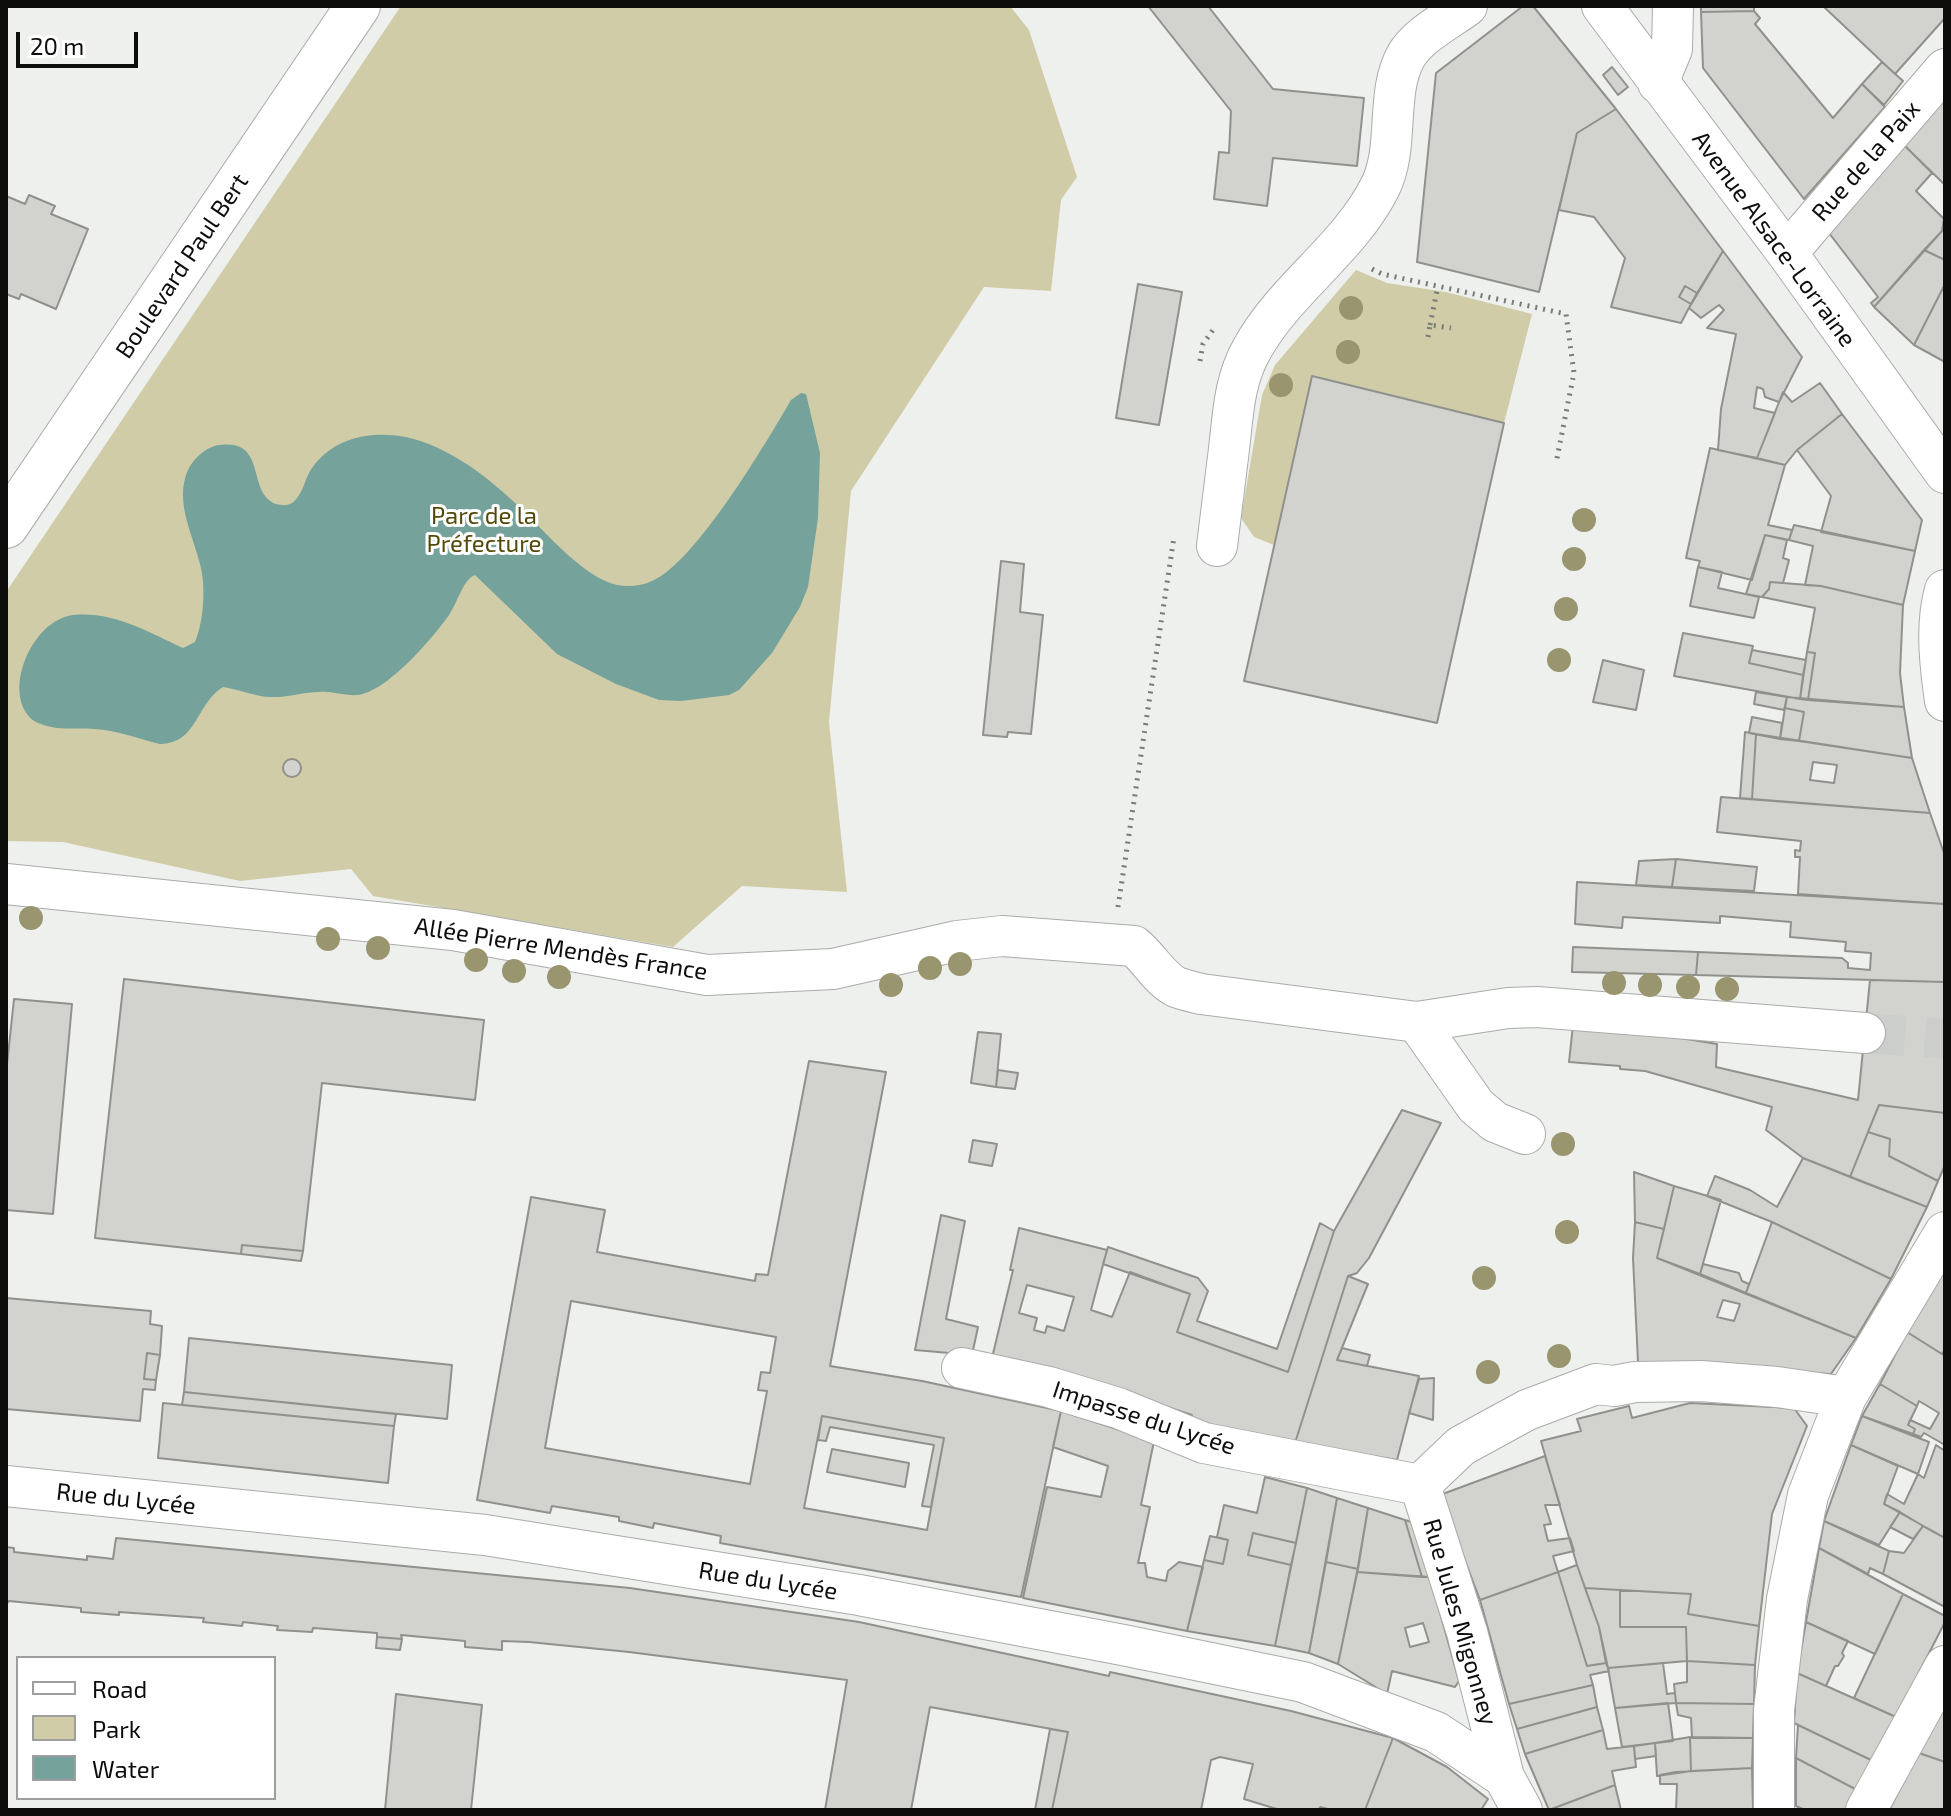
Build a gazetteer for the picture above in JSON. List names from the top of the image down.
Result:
{
  "streets": {
    "main road": ["Boulevard Paul Bert"],
    "street": [
      "Rue de la Paix",
      "Avenue Alsace-Lorraine",
      "Allée Pierre Mendès France",
      "Impasse du Lycée",
      "Rue du Lycée",
      "Rue Jules Migonney"
    ]
  },
  "crossings": [
    ["Rue de la Paix", "Avenue Alsace-Lorraine"],
    ["Impasse du Lycée", "Rue Jules Migonney"],
    ["Rue du Lycée", "Rue Jules Migonney"]
  ],
  "parks": ["Parc de la Préfecture"],
  "legend": ["Road", "Park", "Water"],
  "scale_bar": "20 m"
}
